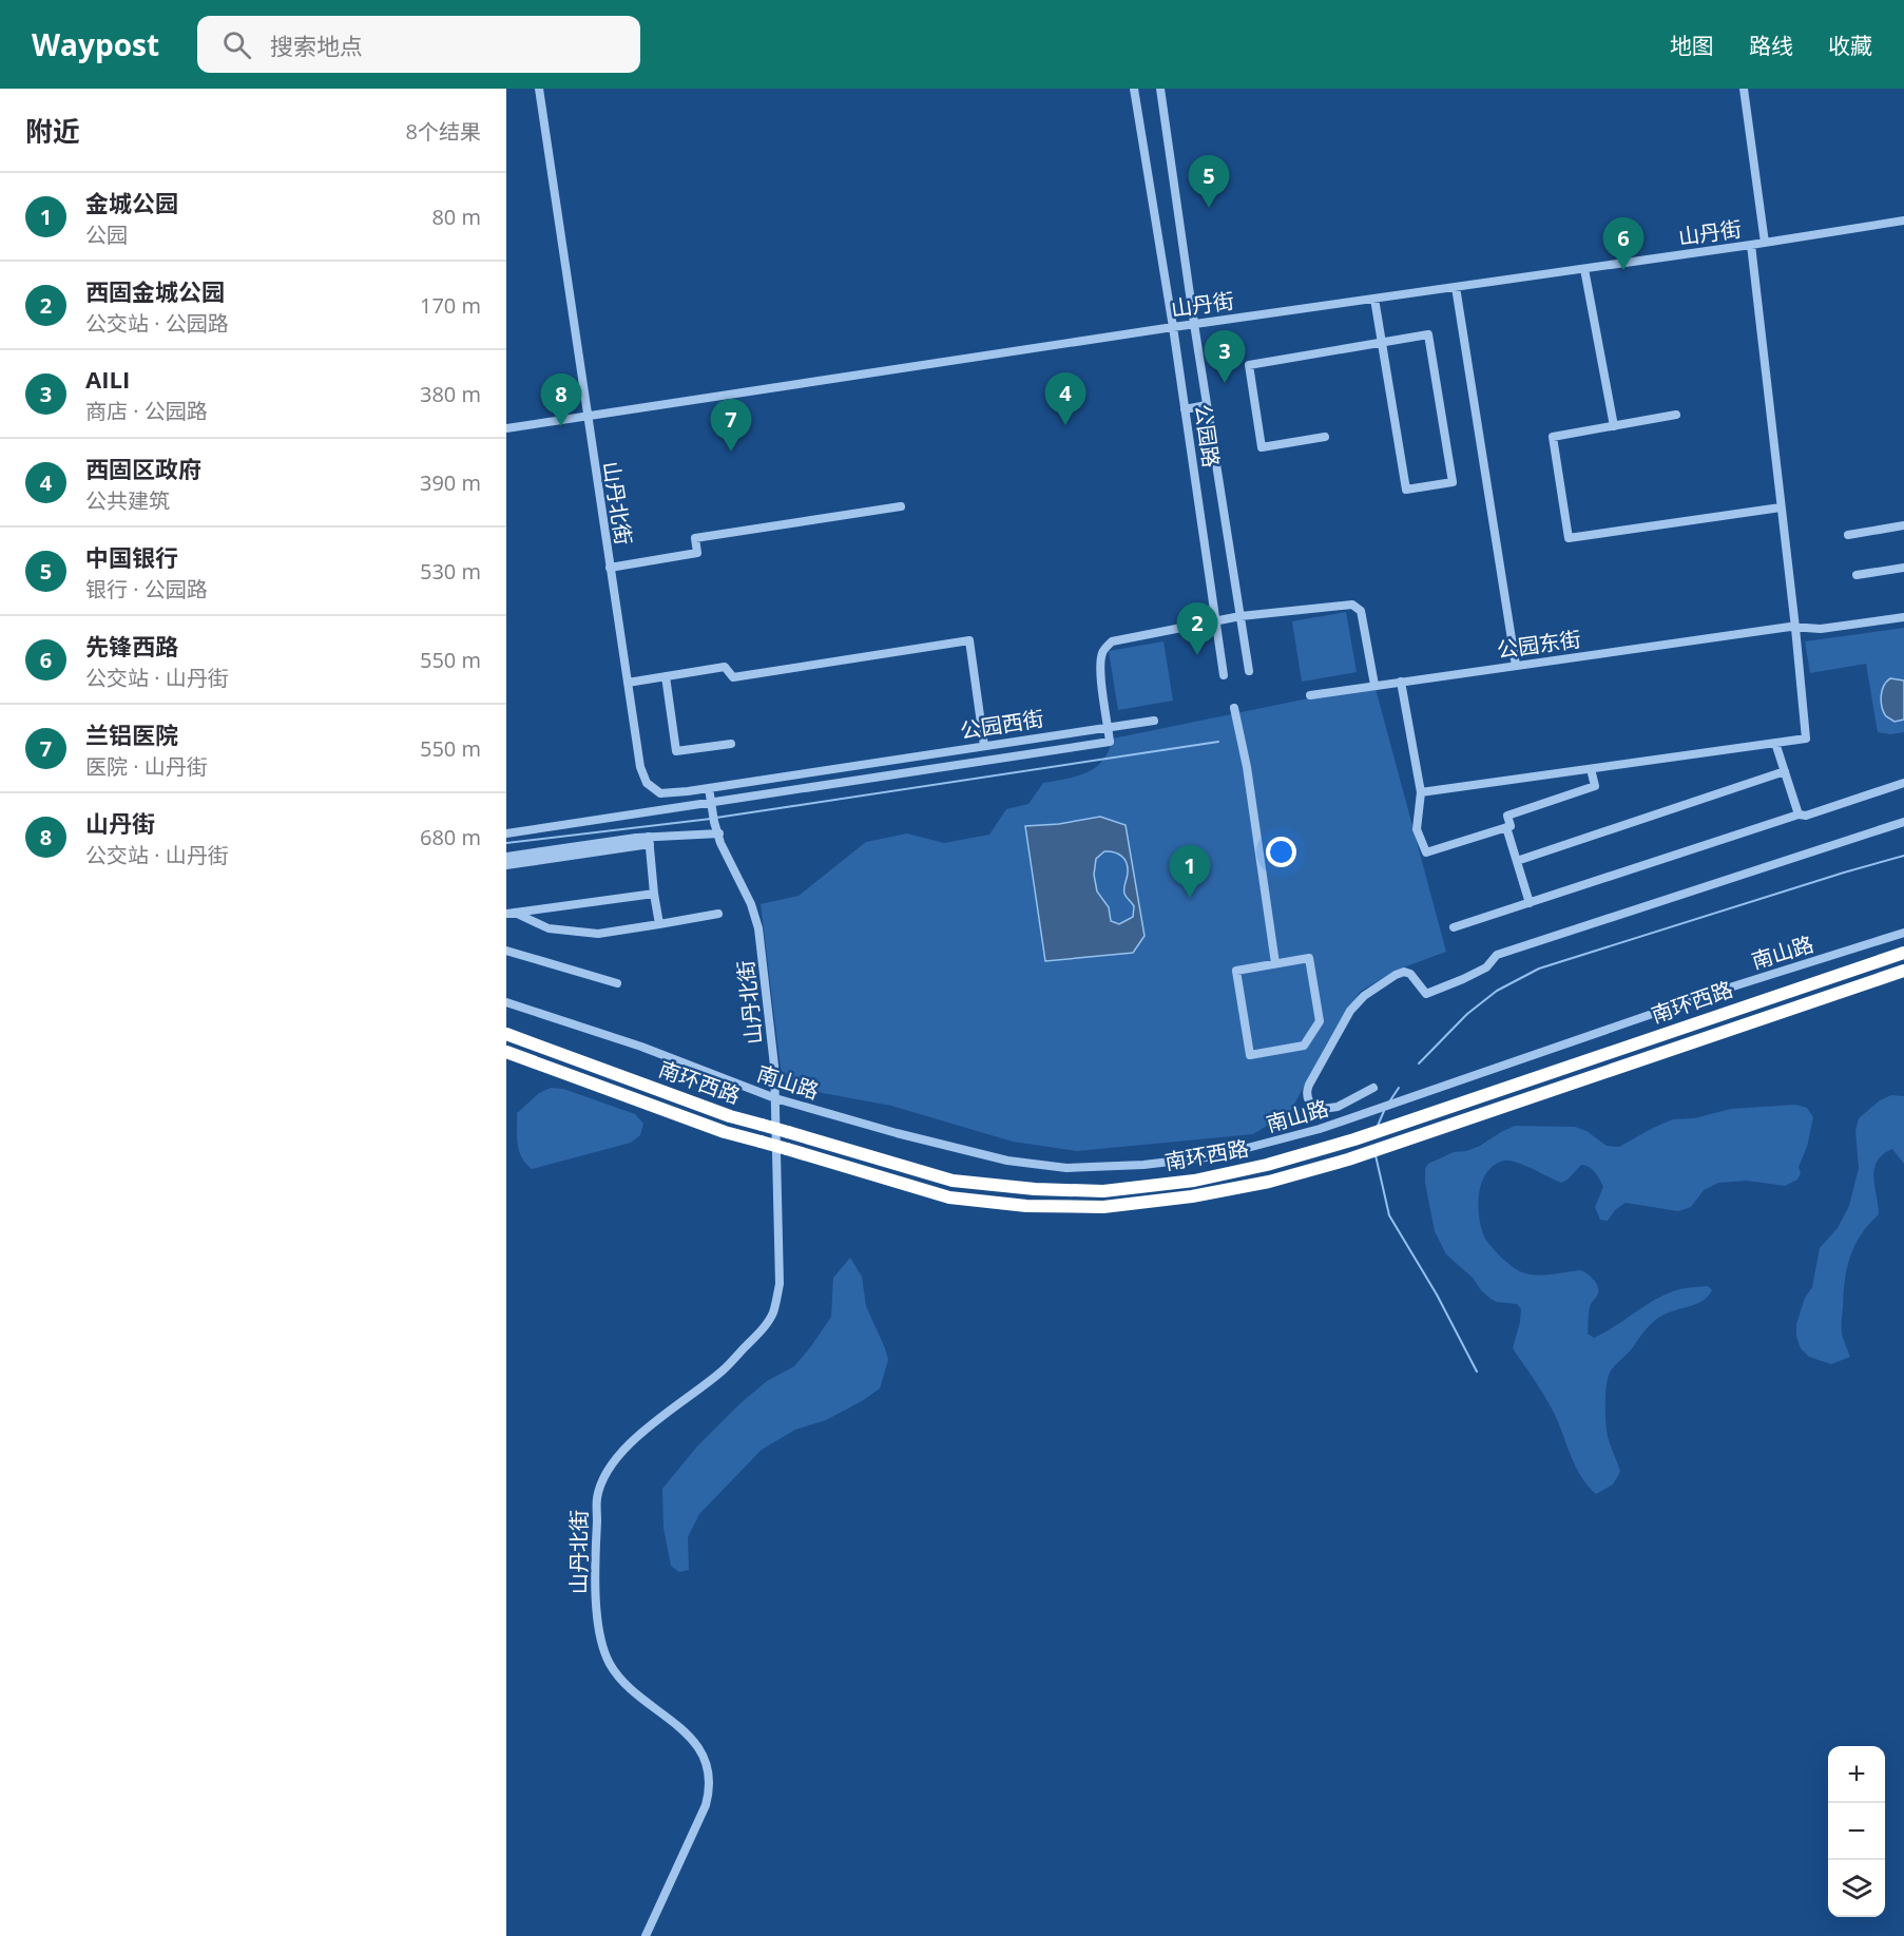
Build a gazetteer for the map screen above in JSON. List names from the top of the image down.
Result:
{
  "streets": {
    "highway": ["南环西路"],
    "street": [
      "山丹街",
      "公园路",
      "山丹北街",
      "公园东街",
      "公园西街",
      "南山路"
    ]
  },
  "crossings": [
    ["山丹街", "公园路"],
    ["山丹街", "山丹北街"],
    ["山丹北街", "公园西街"],
    ["山丹北街", "南山路"]
  ],
  "page": {
    "header": "Waypost",
    "search": "搜索地点",
    "nav": ["地图", "路线", "收藏"],
    "heading": ["附近", "8个结果"],
    "pins": [
      "5",
      "6",
      "3",
      "4",
      "8",
      "7",
      "2",
      "1"
    ],
    "list": [
      {
        "mark": "1",
        "name": "金城公园",
        "note": "公园",
        "value": "80 m"
      },
      {
        "mark": "2",
        "name": "西固金城公园",
        "note": "公交站 · 公园路",
        "value": "170 m"
      },
      {
        "mark": "3",
        "name": "AILI",
        "note": "商店 · 公园路",
        "value": "380 m"
      },
      {
        "mark": "4",
        "name": "西固区政府",
        "note": "公共建筑",
        "value": "390 m"
      },
      {
        "mark": "5",
        "name": "中国银行",
        "note": "银行 · 公园路",
        "value": "530 m"
      },
      {
        "mark": "6",
        "name": "先锋西路",
        "note": "公交站 · 山丹街",
        "value": "550 m"
      },
      {
        "mark": "7",
        "name": "兰铝医院",
        "note": "医院 · 山丹街",
        "value": "550 m"
      },
      {
        "mark": "8",
        "name": "山丹街",
        "note": "公交站 · 山丹街",
        "value": "680 m"
      }
    ],
    "map_buttons": ["+", "−"]
  }
}
